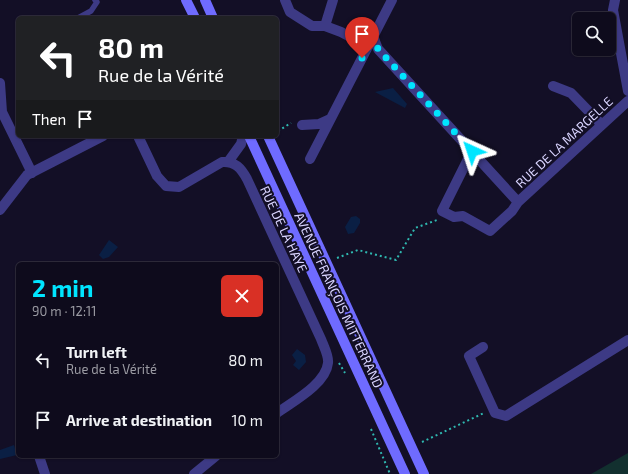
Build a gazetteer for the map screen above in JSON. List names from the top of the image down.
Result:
{
  "streets": {
    "main road": ["AVENUE FRANÇOIS MITTERRAND"],
    "street": ["RUE DE LA MARGELLE", "RUE DE LA HAYE"]
  },
  "page": {
    "turn": ["80 m", "Rue de la Vérité"],
    "then": "Then",
    "heading": ["2 min", "90 m · 12:11"],
    "list": [
      {
        "name": "Turn left",
        "note": "Rue de la Vérité",
        "value": "80 m"
      },
      {
        "name": "Arrive at destination",
        "value": "10 m"
      }
    ]
  }
}
